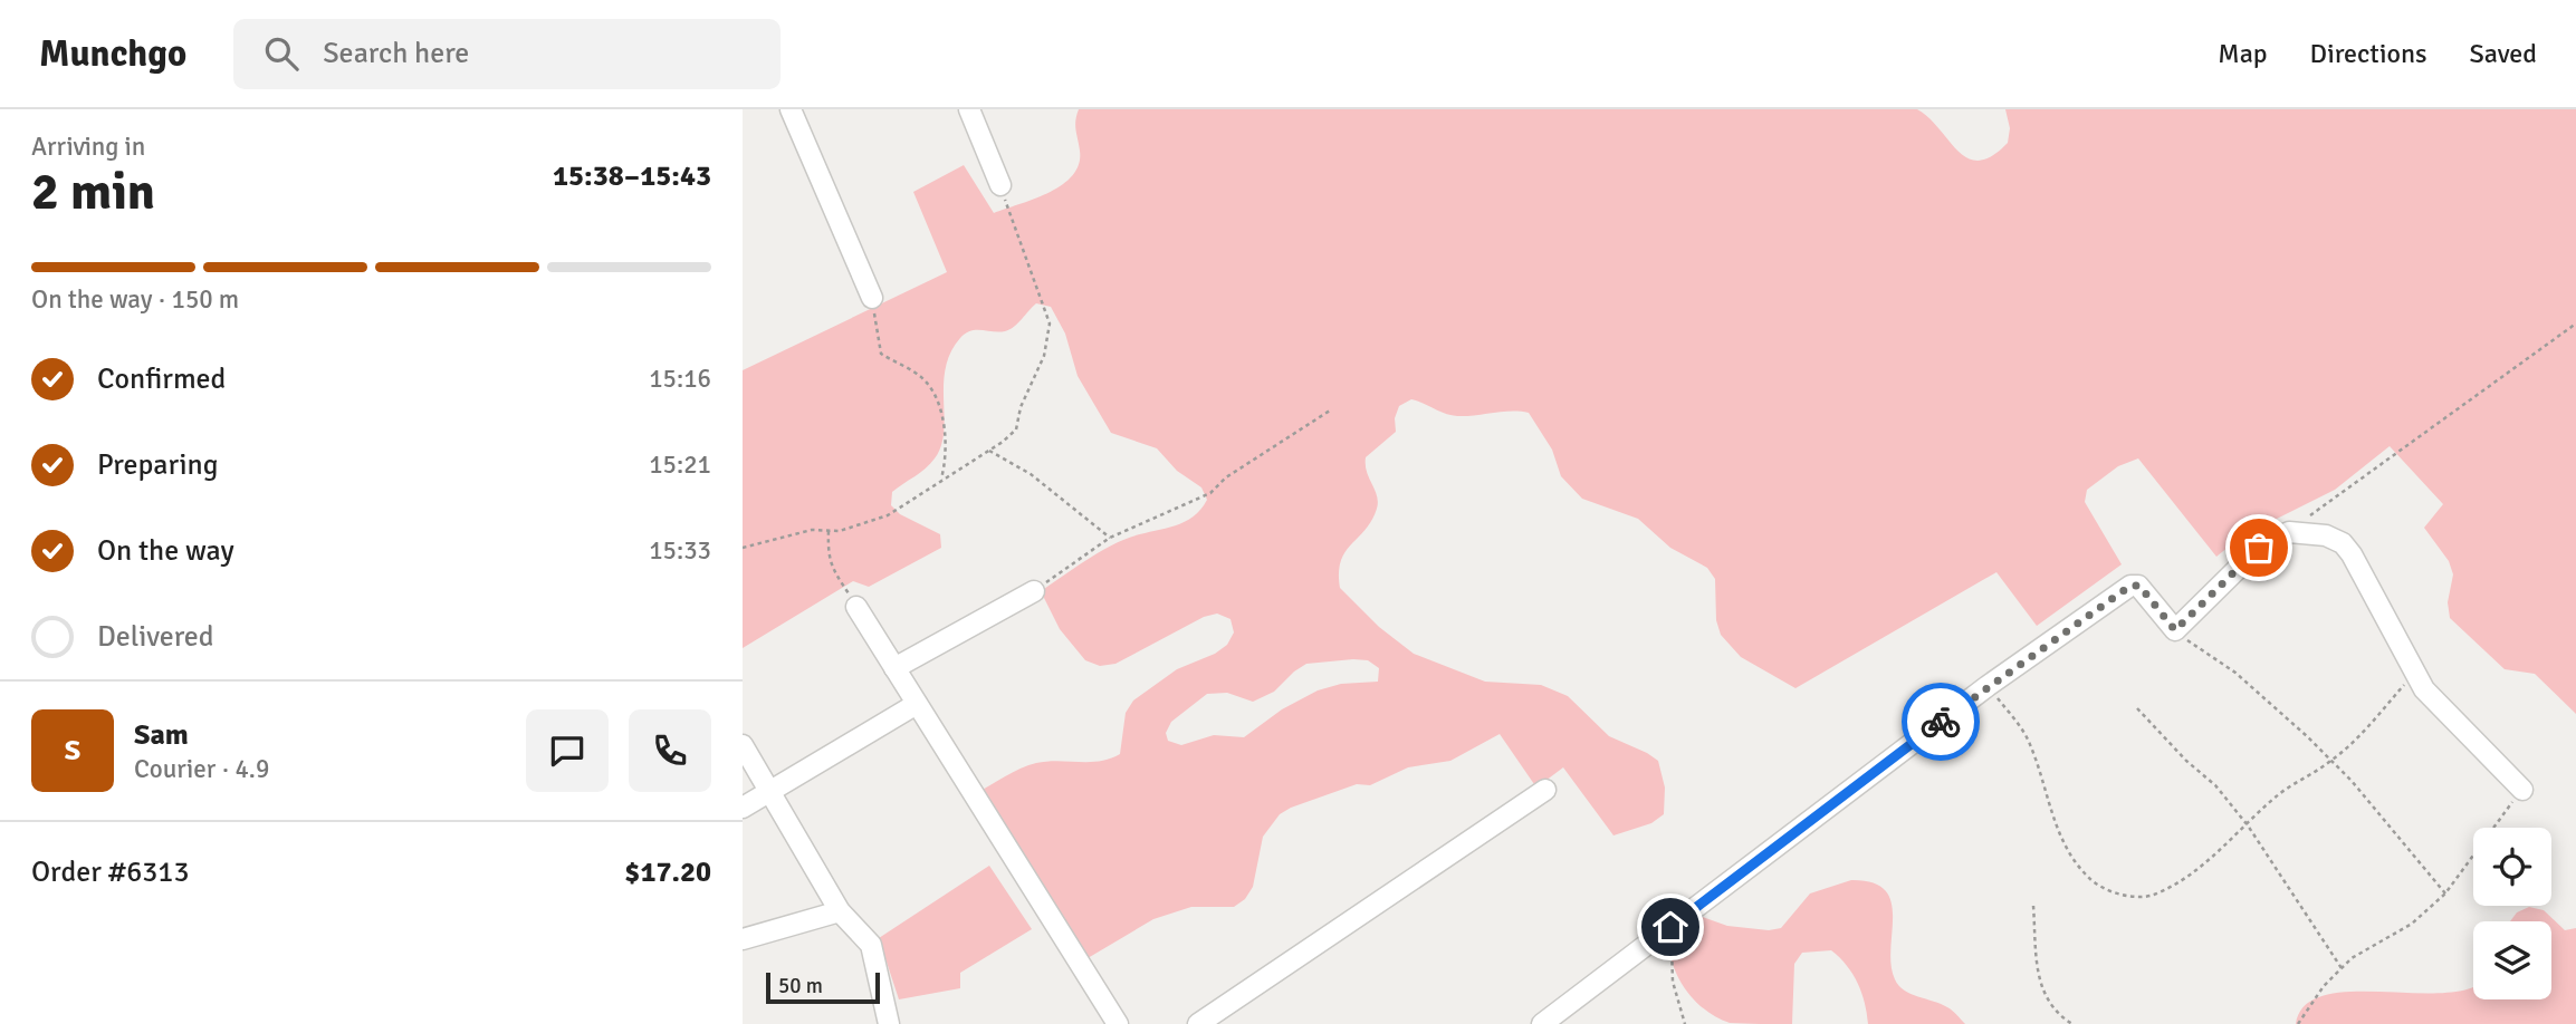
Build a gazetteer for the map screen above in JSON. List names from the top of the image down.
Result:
{
  "scale_bar": "50 m",
  "page": {
    "header": "Munchgo",
    "search": "Search here",
    "nav": ["Map", "Directions", "Saved"],
    "heading": ["2 min", "Arriving in", "15:38–15:43"],
    "panel": [
      "Sam",
      "Courier · 4.9",
      "Order #6313",
      "$17.20"
    ],
    "bar": "On the way · 150 m",
    "list": [
      ["Confirmed", "15:16"],
      ["Preparing", "15:21"],
      ["On the way", "15:33"],
      "Delivered"
    ],
    "round": "S",
    "scale": "50 m"
  }
}
